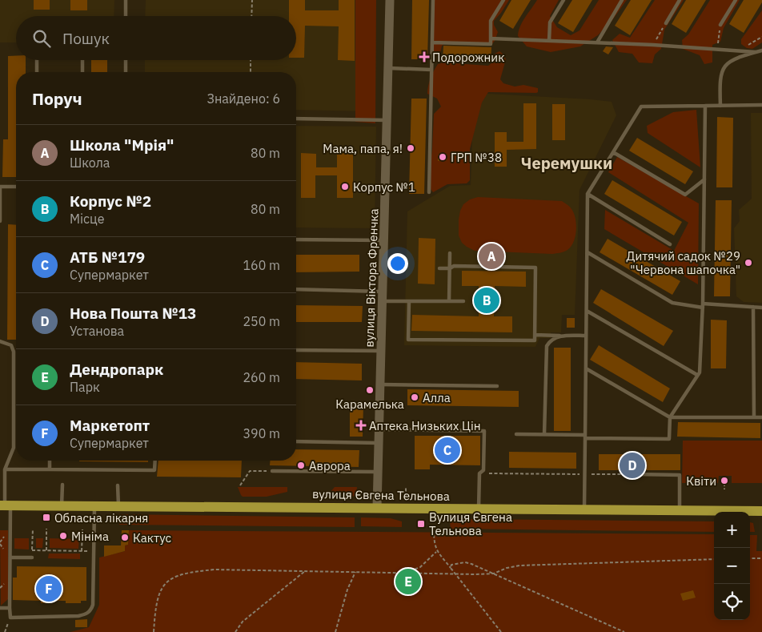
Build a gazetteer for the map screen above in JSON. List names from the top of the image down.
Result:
{
  "streets": {
    "main road": ["вулиця Євгена Тельнова"],
    "street": ["вулиця Віктора Френчка"]
  },
  "crossings": [
    ["вулиця Віктора Френчка", "вулиця Євгена Тельнова"]
  ],
  "districts": ["Черемушки"],
  "places": {
    "health": ["Подорожник", "Аптека Низьких Цін"],
    "other": [
      "Мама, папа, я!",
      "ГРП №38",
      "Корпус №1",
      "Дитячий садок №29 \"Червона шапочка\"",
      "Карамелька",
      "Алла",
      "Аврора",
      "Квіти",
      "Мініма",
      "Кактус"
    ],
    "transit": ["Обласна лікарня", "Вулиця Євгена Тельнова"]
  },
  "page": {
    "search": "Пошук",
    "heading": ["Поруч", "Знайдено: 6"],
    "list": [
      {
        "mark": "A",
        "name": "Школа \"Мрія\"",
        "note": "Школа",
        "value": "80 m"
      },
      {
        "mark": "B",
        "name": "Корпус №2",
        "note": "Місце",
        "value": "80 m"
      },
      {
        "mark": "C",
        "name": "АТБ №179",
        "note": "Супермаркет",
        "value": "160 m"
      },
      {
        "mark": "D",
        "name": "Нова Пошта №13",
        "note": "Установа",
        "value": "250 m"
      },
      {
        "mark": "E",
        "name": "Дендропарк",
        "note": "Парк",
        "value": "260 m"
      },
      {
        "mark": "F",
        "name": "Маркетопт",
        "note": "Супермаркет",
        "value": "390 m"
      }
    ],
    "pins": [
      "A",
      "B",
      "C",
      "D",
      "E",
      "F"
    ],
    "map_buttons": ["+", "−"]
  }
}
